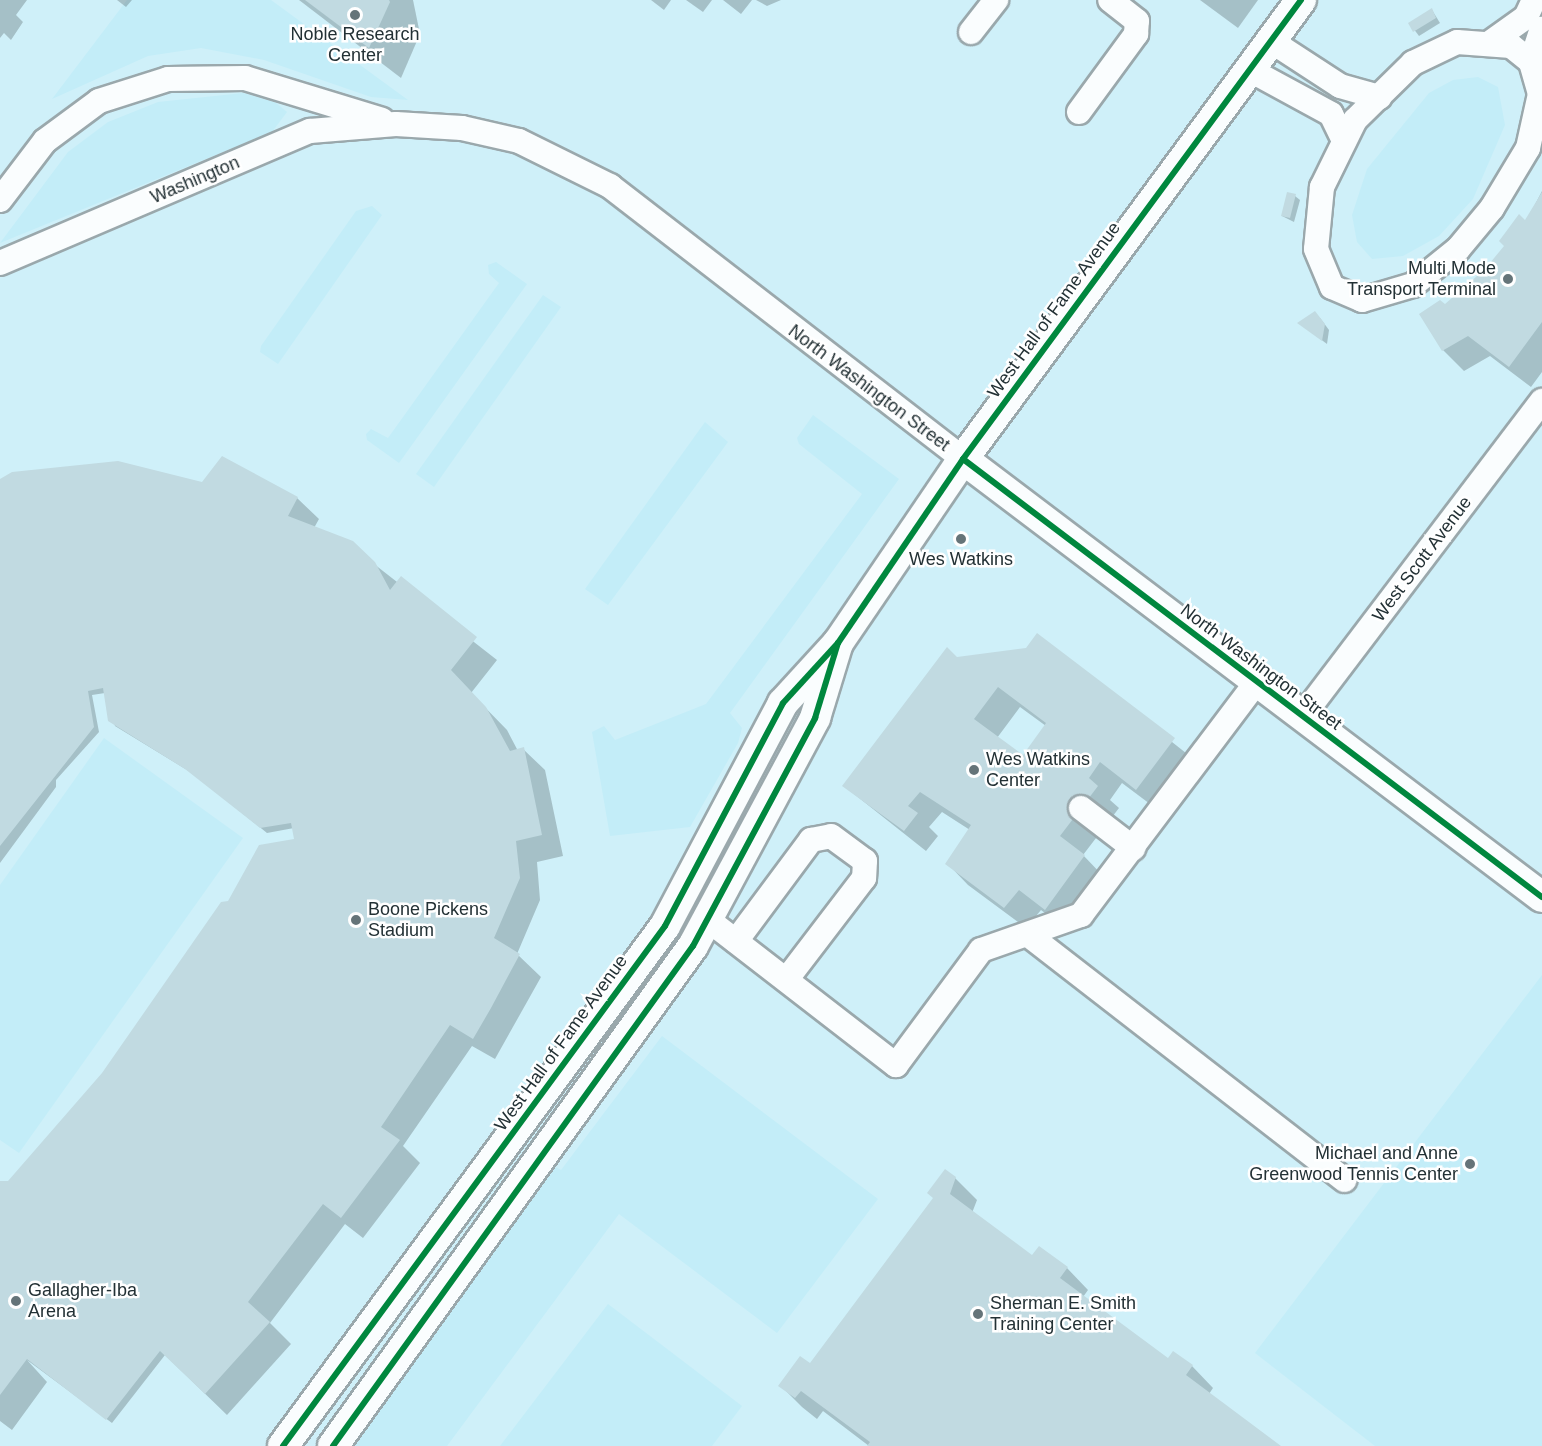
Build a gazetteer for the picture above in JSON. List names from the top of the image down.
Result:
{
  "streets": {
    "main road": ["West Hall of Fame Avenue", "North Washington Street"],
    "street": ["Washington", "West Scott Avenue"]
  },
  "crossings": [
    ["Washington", "North Washington Street"],
    ["West Hall of Fame Avenue", "North Washington Street"],
    ["North Washington Street", "West Scott Avenue"]
  ],
  "places": [
    "Noble Research Center",
    "Multi Mode Transport Terminal",
    "Wes Watkins",
    "Wes Watkins Center",
    "Boone Pickens Stadium",
    "Michael and Anne Greenwood Tennis Center",
    "Gallagher-Iba Arena",
    "Sherman E. Smith Training Center"
  ]
}
